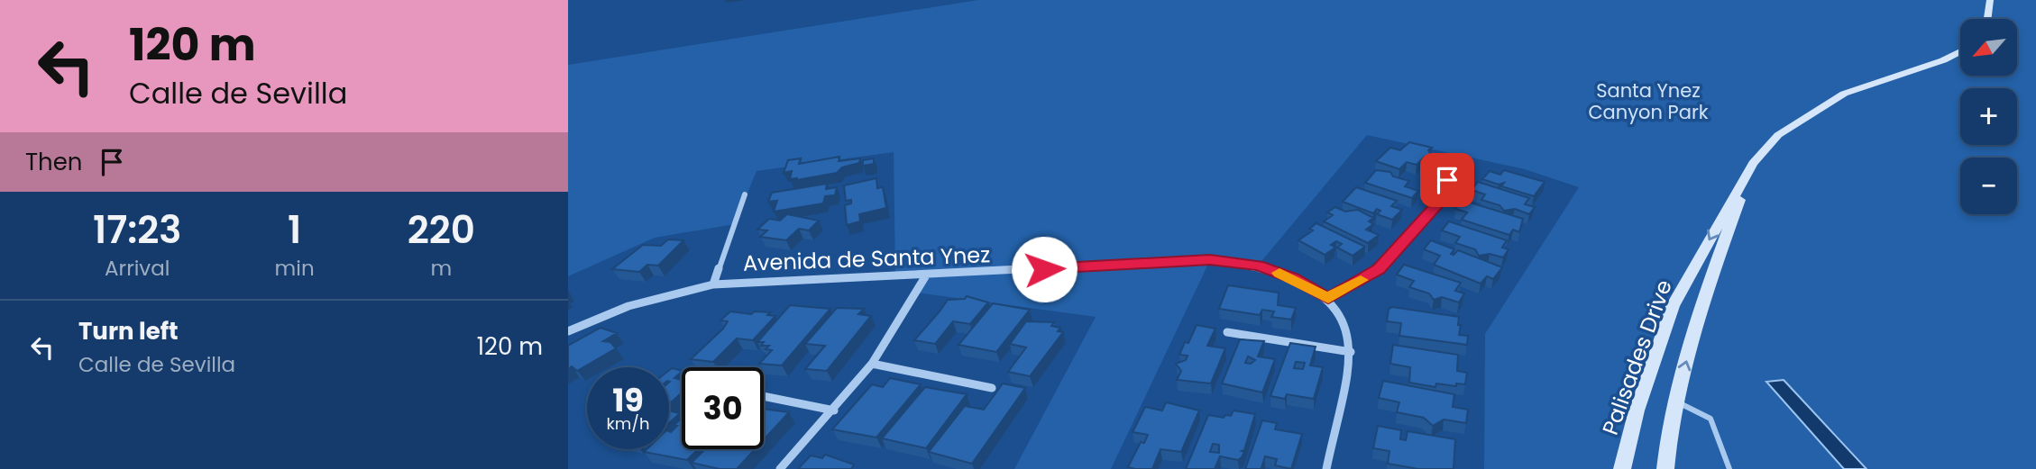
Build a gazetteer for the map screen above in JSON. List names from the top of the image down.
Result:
{
  "streets": {
    "street": ["Avenida de Santa Ynez", "Palisades Drive"]
  },
  "parks": ["Santa Ynez Canyon Park"],
  "north": "bottom left",
  "page": {
    "turn": ["120 m", "Calle de Sevilla"],
    "map_buttons": ["+", "−"],
    "then": "Then",
    "eta": [
      "17:23",
      "Arrival",
      "1",
      "min",
      "220",
      "m"
    ],
    "list": [
      {
        "name": "Turn left",
        "note": "Calle de Sevilla",
        "value": "120 m"
      }
    ],
    "speed": "19 km/h",
    "limit": "30"
  }
}
